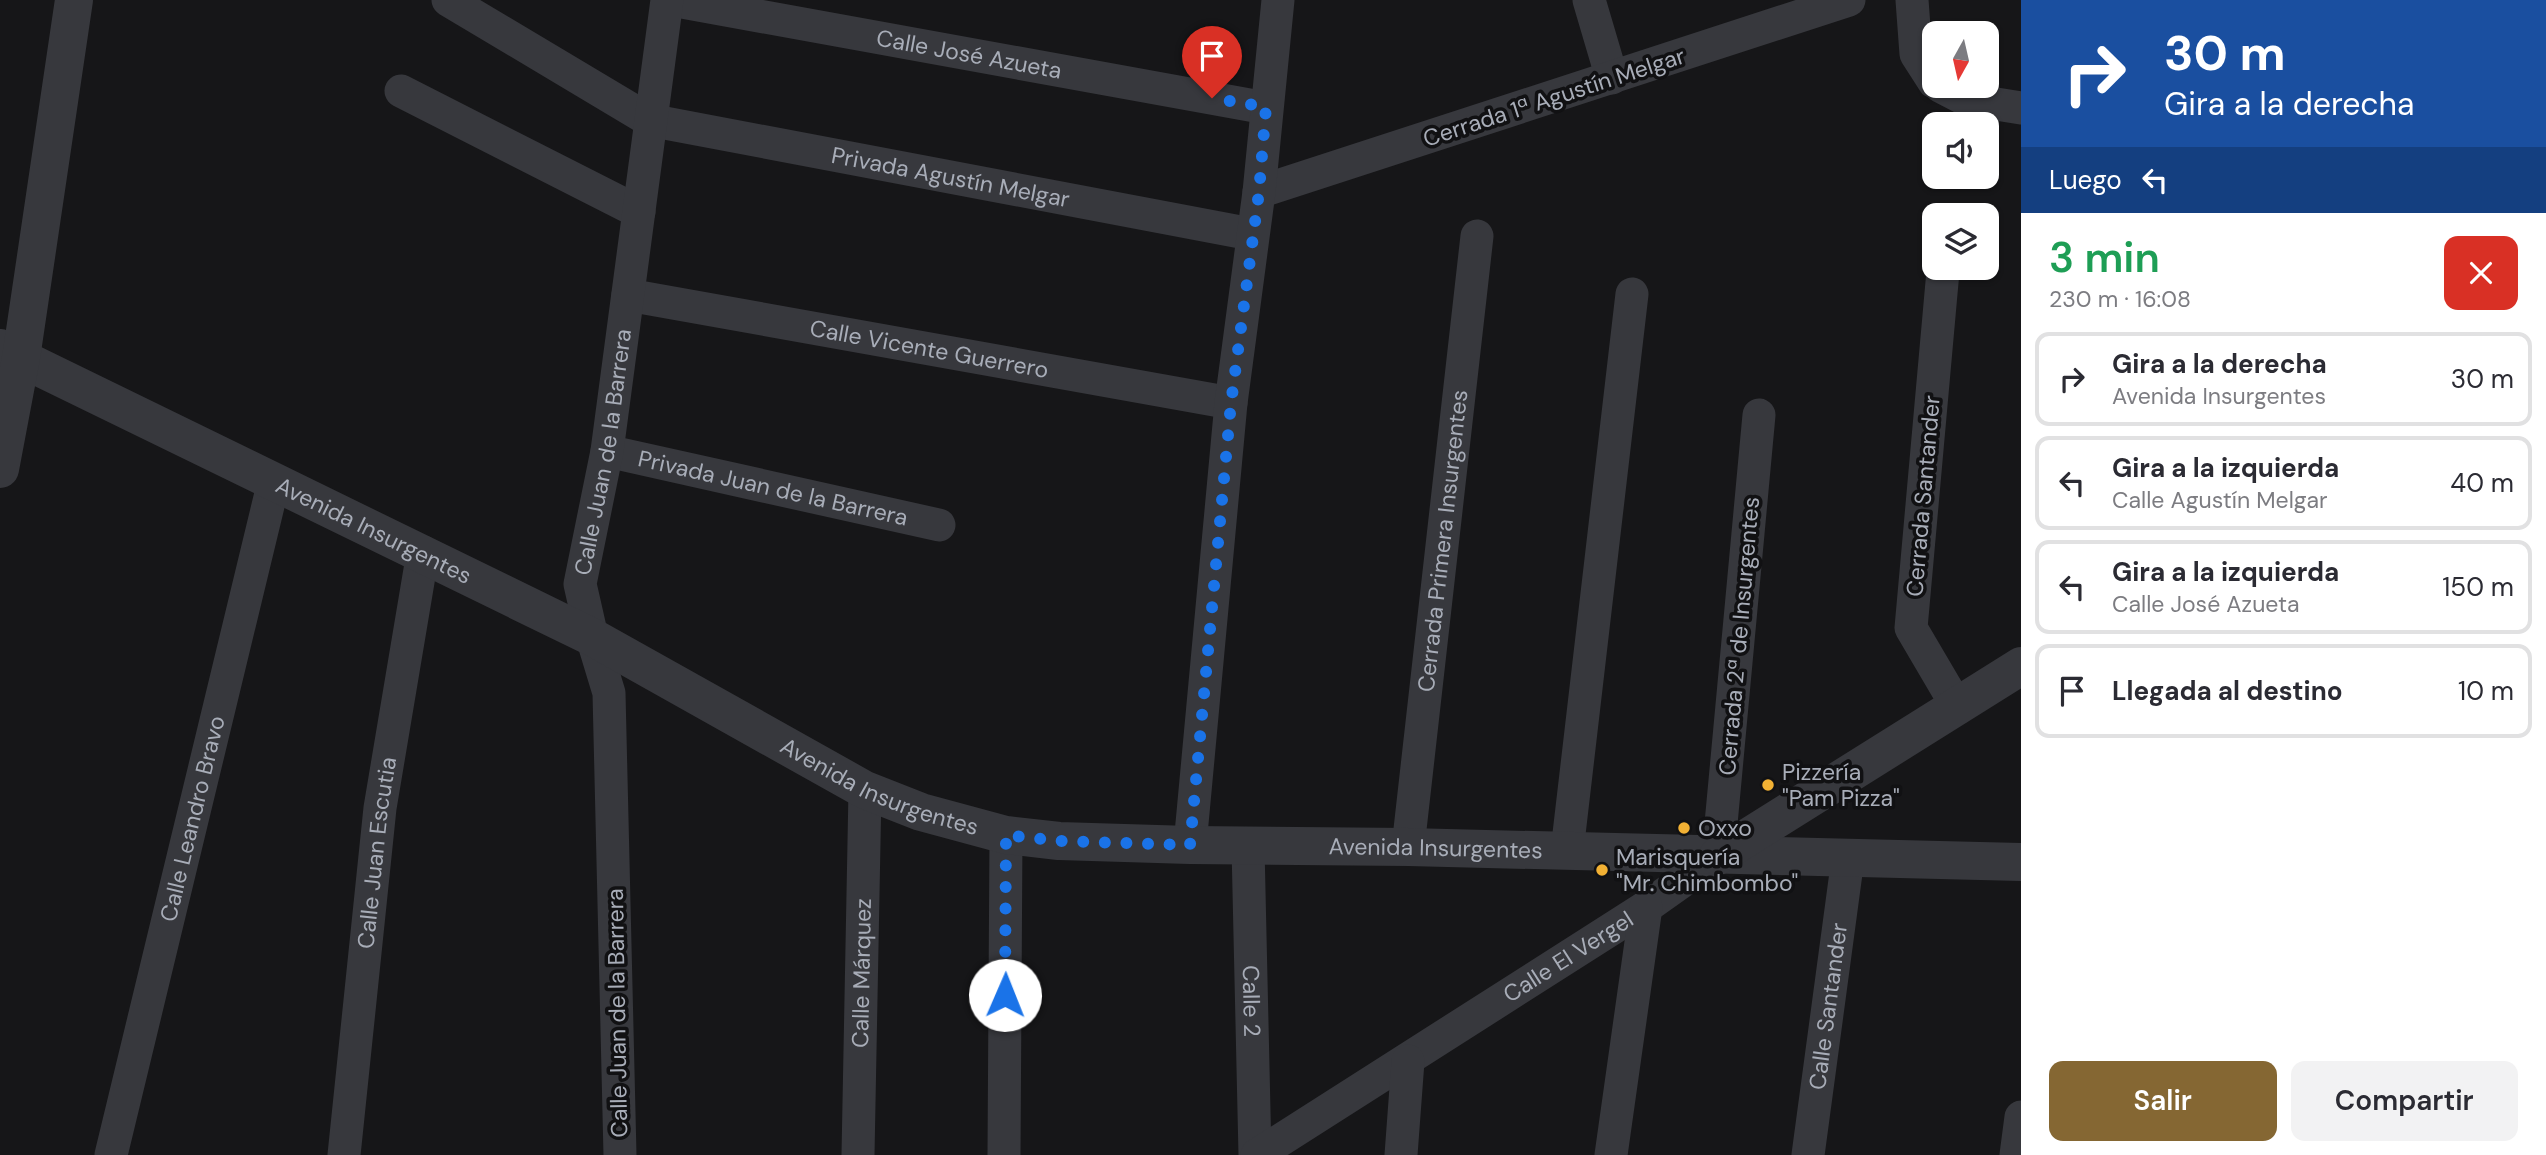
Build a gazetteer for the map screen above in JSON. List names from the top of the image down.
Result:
{
  "streets": {
    "street": [
      "Calle José Azueta",
      "Cerrada 1ª Agustín Melgar",
      "Privada Agustín Melgar",
      "Calle Vicente Guerrero",
      "Calle Juan de la Barrera",
      "Privada Juan de la Barrera",
      "Cerrada Santander",
      "Avenida Insurgentes",
      "Cerrada Primera Insurgentes",
      "Cerrada 2ª de Insurgentes",
      "Calle Leandro Bravo",
      "Calle Juan Escutia",
      "Calle El Vergel",
      "Calle Márquez",
      "Calle 2",
      "Calle Santander"
    ]
  },
  "crossings": [
    ["Calle José Azueta", "Calle Juan de la Barrera"],
    ["Privada Agustín Melgar", "Calle Juan de la Barrera"],
    ["Calle Vicente Guerrero", "Calle Juan de la Barrera"],
    ["Calle Juan de la Barrera", "Privada Juan de la Barrera"],
    ["Calle Juan de la Barrera", "Avenida Insurgentes"],
    ["Cerrada Santander", "Calle El Vergel"],
    ["Avenida Insurgentes", "Cerrada Primera Insurgentes"],
    ["Avenida Insurgentes", "Cerrada 2ª de Insurgentes"],
    ["Avenida Insurgentes", "Calle Leandro Bravo"],
    ["Avenida Insurgentes", "Calle Juan Escutia"],
    ["Avenida Insurgentes", "Calle El Vergel"],
    ["Avenida Insurgentes", "Calle Márquez"],
    ["Avenida Insurgentes", "Calle 2"],
    ["Avenida Insurgentes", "Calle Santander"],
    ["Cerrada 2ª de Insurgentes", "Calle El Vergel"],
    ["Calle El Vergel", "Calle 2"]
  ],
  "places": ["Pizzería \"Pam Pizza\"", "Oxxo", "Marisquería \"Mr. Chimbombo\""],
  "north": "bottom",
  "page": {
    "turn": ["30 m", "Gira a la derecha"],
    "then": "Luego",
    "heading": ["3 min", "230 m · 16:08"],
    "list": [
      {
        "name": "Gira a la derecha",
        "note": "Avenida Insurgentes",
        "value": "30 m"
      },
      {
        "name": "Gira a la izquierda",
        "note": "Calle Agustín Melgar",
        "value": "40 m"
      },
      {
        "name": "Gira a la izquierda",
        "note": "Calle José Azueta",
        "value": "150 m"
      },
      {
        "name": "Llegada al destino",
        "value": "10 m"
      }
    ],
    "buttons": ["Salir", "Compartir"]
  }
}
